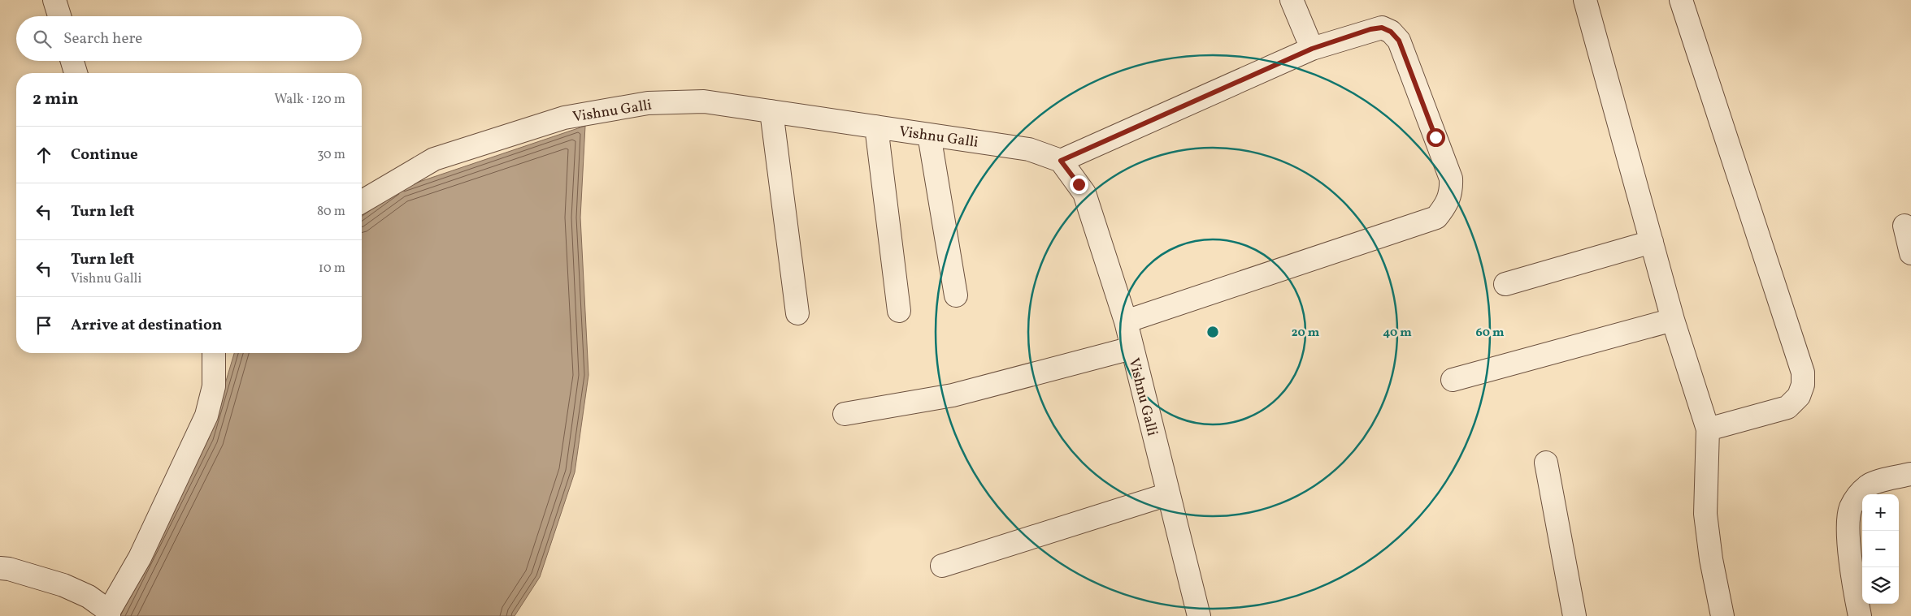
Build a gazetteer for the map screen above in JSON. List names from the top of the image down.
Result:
{
  "streets": {
    "street": ["Vishnu Galli"]
  },
  "page": {
    "search": "Search here",
    "heading": ["2 min", "Walk · 120 m"],
    "list": [
      ["Continue", "30 m"],
      ["Turn left", "80 m"],
      ["Turn left", "Vishnu Galli", "10 m"],
      "Arrive at destination"
    ],
    "map_buttons": ["+", "−"]
  },
  "rings": ["20 m", "40 m", "60 m"]
}
